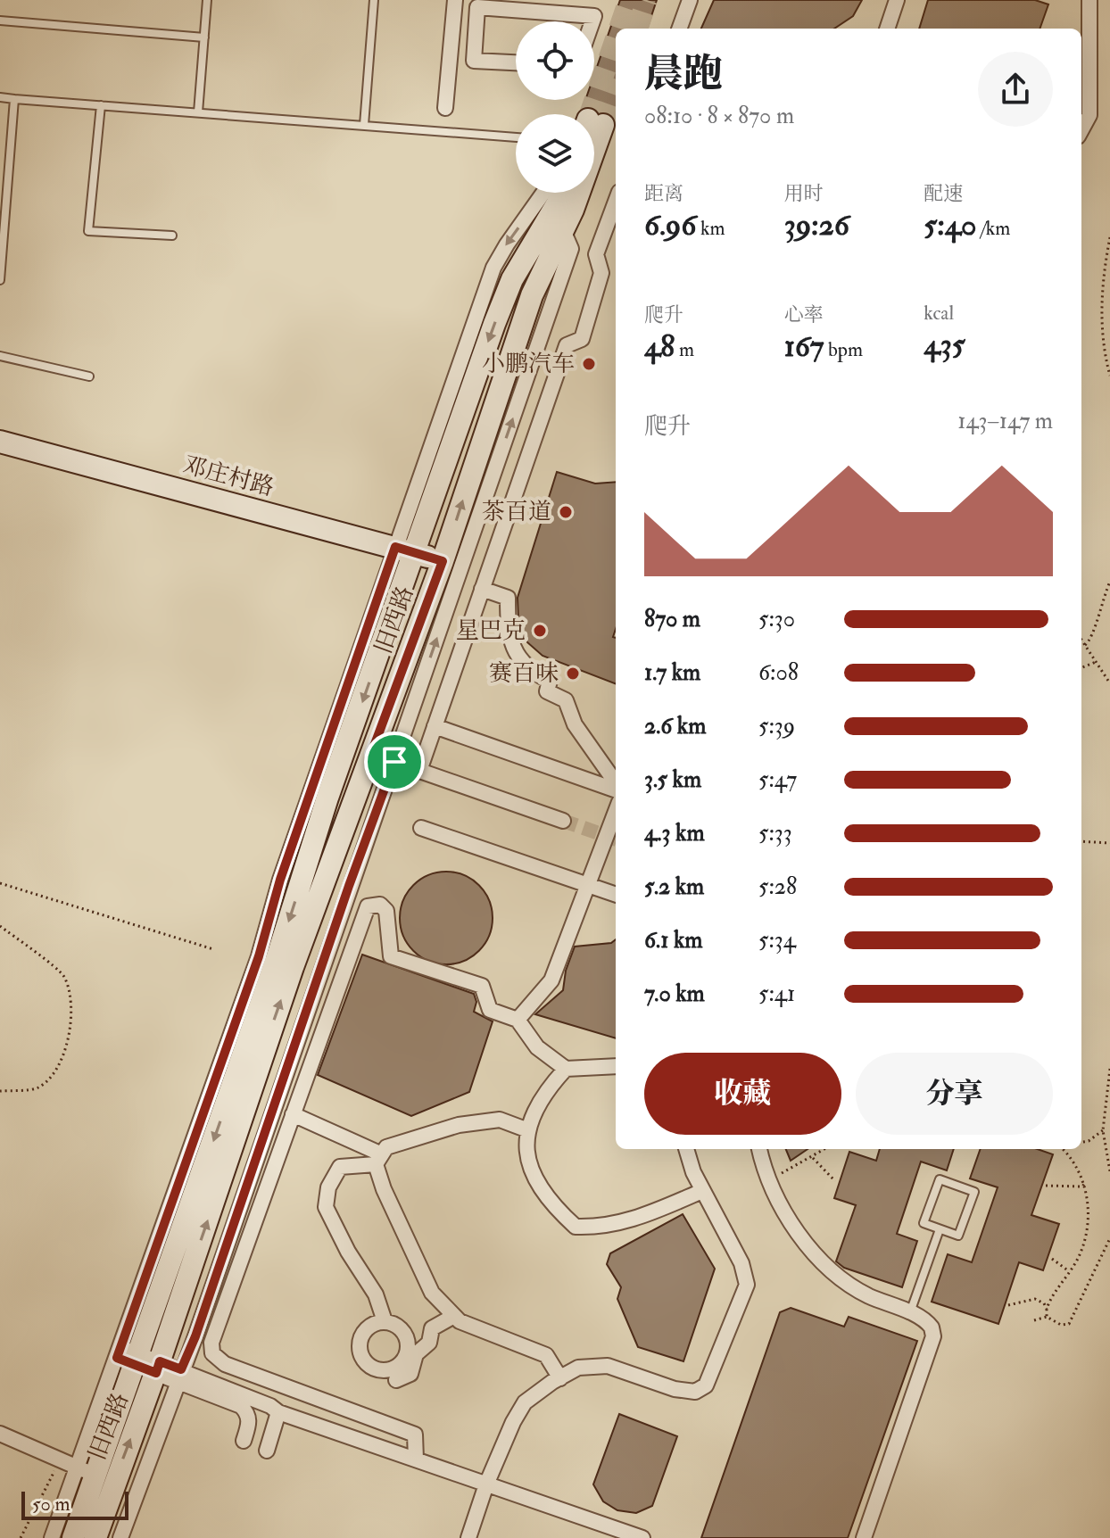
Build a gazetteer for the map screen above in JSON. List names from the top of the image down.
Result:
{
  "streets": {
    "main road": ["邓庄村路", "旧西路"]
  },
  "crossings": [
    ["邓庄村路", "旧西路"]
  ],
  "places": [
    "小鹏汽车",
    "茶百道",
    "星巴克",
    "赛百味"
  ],
  "scale_bar": "50 m",
  "page": {
    "heading": ["晨跑", "08:10 · 8 × 870 m"],
    "stats": [
      ["距离", "6.96 km"],
      ["用时", "39:26"],
      ["配速", "5:40 /km"],
      ["爬升", "48 m"],
      ["心率", "167 bpm"],
      ["kcal", "435"]
    ],
    "chart": ["爬升", "143–147 m"],
    "list": [
      {
        "name": "870 m",
        "note": "5:30"
      },
      {
        "name": "1.7 km",
        "note": "6:08"
      },
      {
        "name": "2.6 km",
        "note": "5:39"
      },
      {
        "name": "3.5 km",
        "note": "5:47"
      },
      {
        "name": "4.3 km",
        "note": "5:33"
      },
      {
        "name": "5.2 km",
        "note": "5:28"
      },
      {
        "name": "6.1 km",
        "note": "5:34"
      },
      {
        "name": "7.0 km",
        "note": "5:41"
      }
    ],
    "buttons": ["收藏", "分享"],
    "scale": "50 m"
  }
}
